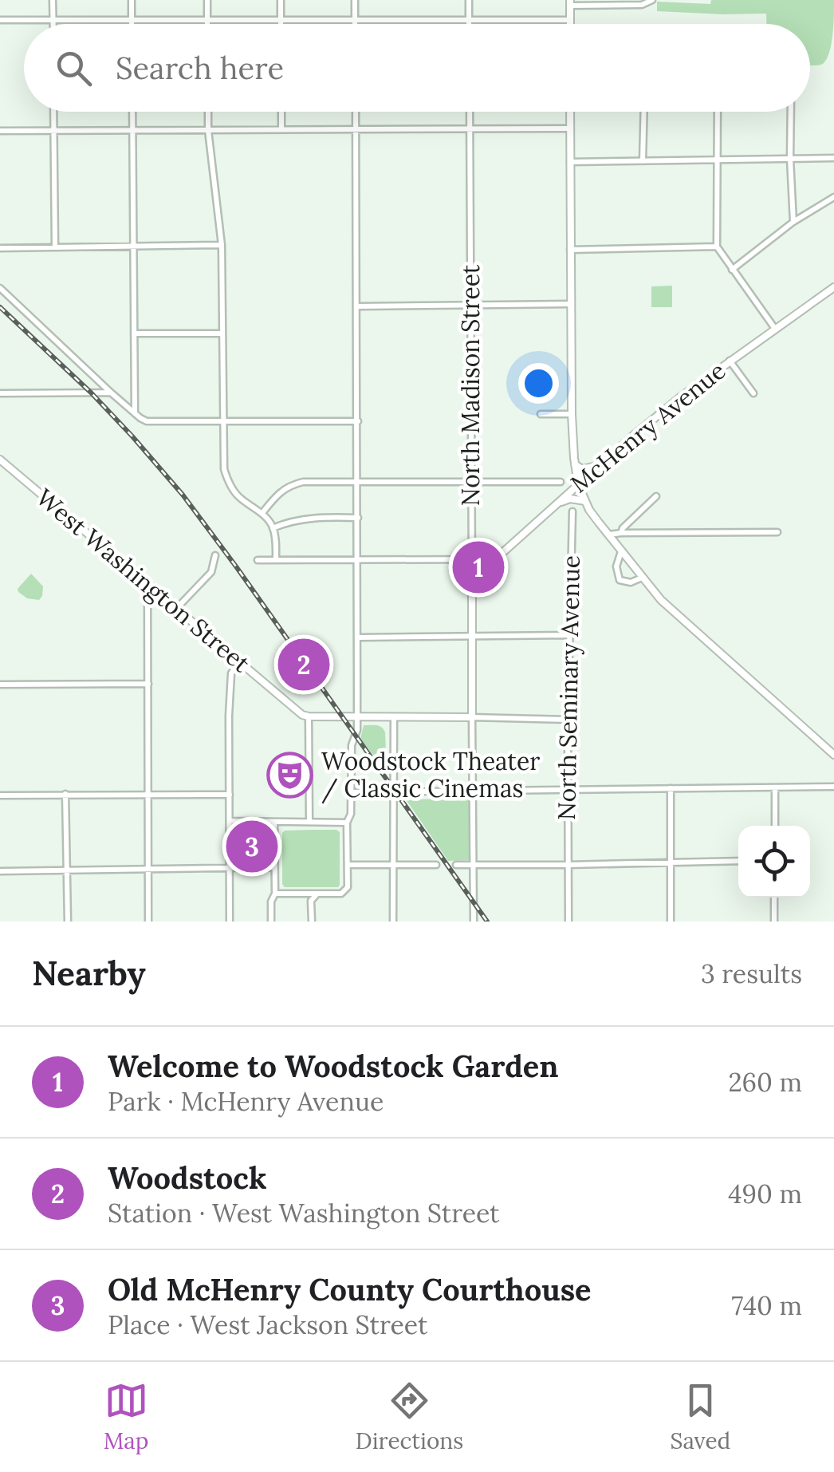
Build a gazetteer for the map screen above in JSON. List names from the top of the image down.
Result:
{
  "streets": {
    "main road": ["North Madison Street", "McHenry Avenue", "West Washington Street"],
    "street": ["North Seminary Avenue"]
  },
  "crossings": [
    ["North Madison Street", "McHenry Avenue"]
  ],
  "places": {
    "theatre": ["Woodstock Theater / Classic Cinemas"]
  },
  "page": {
    "search": "Search here",
    "pins": ["1", "2", "3"],
    "heading": ["Nearby", "3 results"],
    "list": [
      {
        "mark": "1",
        "name": "Welcome to Woodstock Garden",
        "note": "Park · McHenry Avenue",
        "value": "260 m"
      },
      {
        "mark": "2",
        "name": "Woodstock",
        "note": "Station · West Washington Street",
        "value": "490 m"
      },
      {
        "mark": "3",
        "name": "Old McHenry County Courthouse",
        "note": "Place · West Jackson Street",
        "value": "740 m"
      }
    ],
    "nav": ["Map", "Directions", "Saved"]
  }
}
